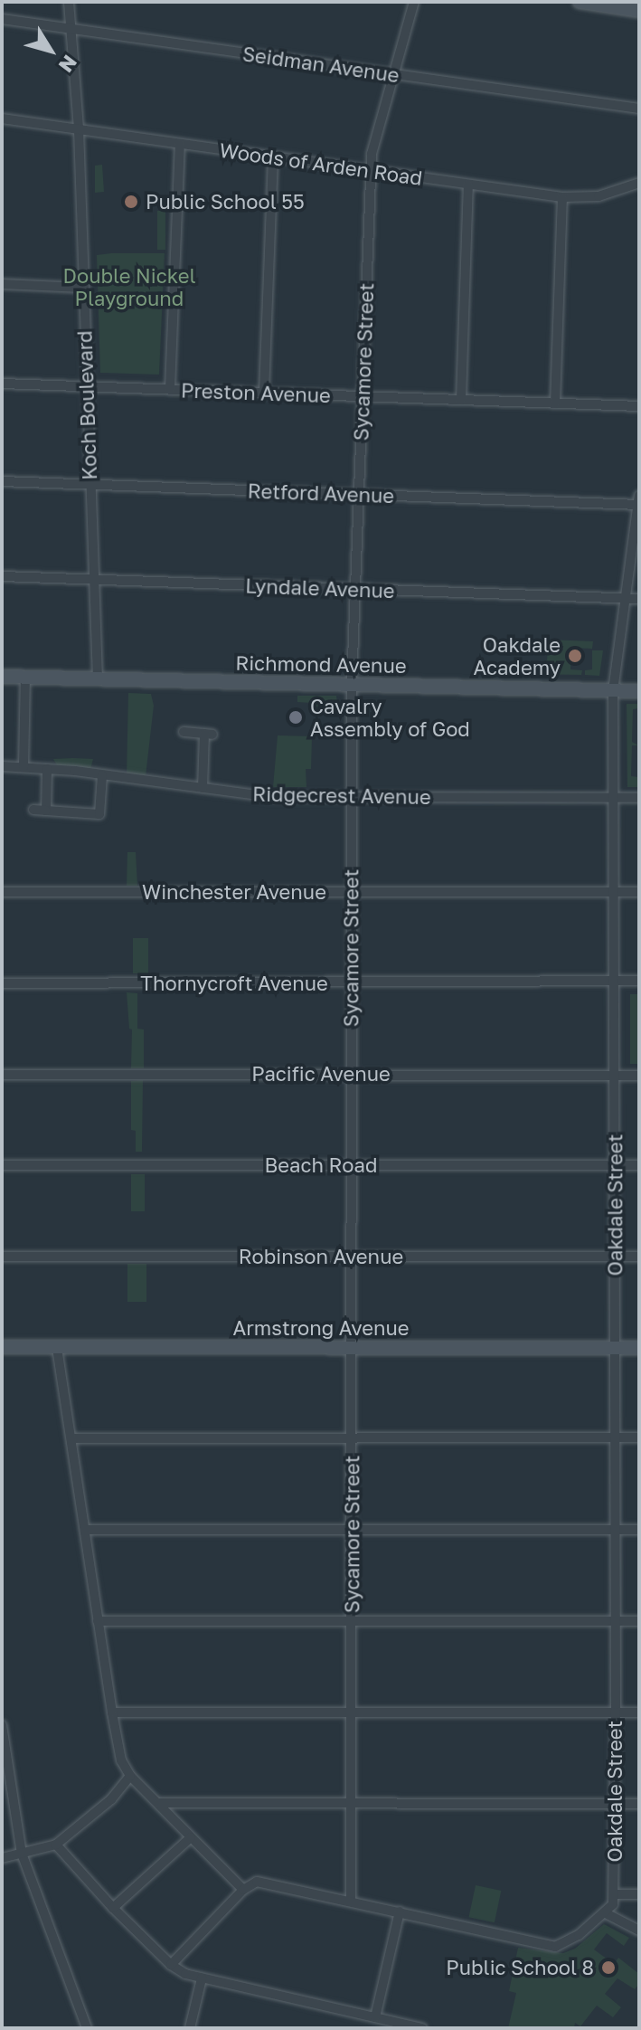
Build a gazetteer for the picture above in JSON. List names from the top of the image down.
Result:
{
  "streets": {
    "street": [
      "Seidman Avenue",
      "Woods of Arden Road",
      "Sycamore Street",
      "Preston Avenue",
      "Koch Boulevard",
      "Retford Avenue",
      "Lyndale Avenue",
      "Richmond Avenue",
      "Ridgecrest Avenue",
      "Winchester Avenue",
      "Thornycroft Avenue",
      "Pacific Avenue",
      "Beach Road",
      "Oakdale Street",
      "Robinson Avenue",
      "Armstrong Avenue"
    ]
  },
  "crossings": [
    ["Seidman Avenue", "Sycamore Street"],
    ["Seidman Avenue", "Koch Boulevard"],
    ["Woods of Arden Road", "Sycamore Street"],
    ["Woods of Arden Road", "Koch Boulevard"],
    ["Sycamore Street", "Preston Avenue"],
    ["Sycamore Street", "Retford Avenue"],
    ["Sycamore Street", "Lyndale Avenue"],
    ["Sycamore Street", "Richmond Avenue"],
    ["Sycamore Street", "Ridgecrest Avenue"],
    ["Sycamore Street", "Winchester Avenue"],
    ["Sycamore Street", "Thornycroft Avenue"],
    ["Sycamore Street", "Pacific Avenue"],
    ["Sycamore Street", "Beach Road"],
    ["Sycamore Street", "Robinson Avenue"],
    ["Sycamore Street", "Armstrong Avenue"],
    ["Preston Avenue", "Koch Boulevard"],
    ["Koch Boulevard", "Retford Avenue"],
    ["Koch Boulevard", "Lyndale Avenue"],
    ["Koch Boulevard", "Richmond Avenue"],
    ["Retford Avenue", "Oakdale Street"],
    ["Lyndale Avenue", "Oakdale Street"],
    ["Richmond Avenue", "Oakdale Street"],
    ["Ridgecrest Avenue", "Oakdale Street"],
    ["Winchester Avenue", "Oakdale Street"],
    ["Thornycroft Avenue", "Oakdale Street"],
    ["Pacific Avenue", "Oakdale Street"],
    ["Beach Road", "Oakdale Street"],
    ["Oakdale Street", "Robinson Avenue"],
    ["Oakdale Street", "Armstrong Avenue"]
  ],
  "parks": ["Double Nickel Playground"],
  "places": [
    "Public School 55",
    "Oakdale Academy",
    "Cavalry Assembly of God",
    "Public School 8"
  ],
  "north": "bottom right"
}
